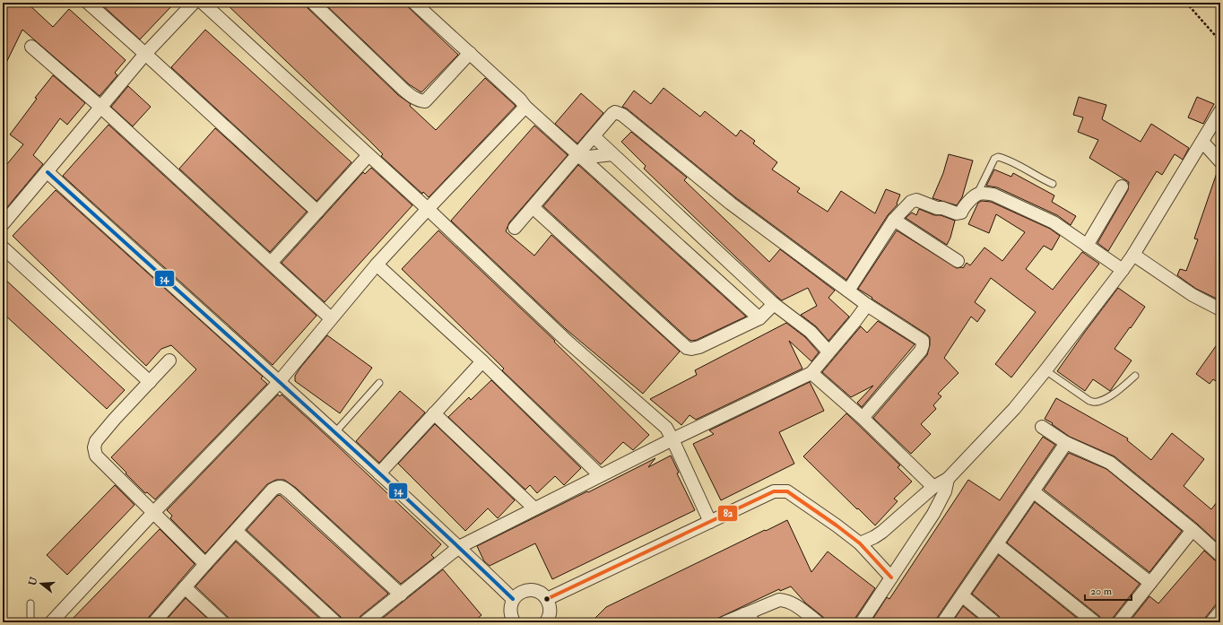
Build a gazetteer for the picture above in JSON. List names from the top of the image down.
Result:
{
  "lines": ["transit line 34", "transit line 82"],
  "scale_bar": "20 m",
  "north": "left"
}
